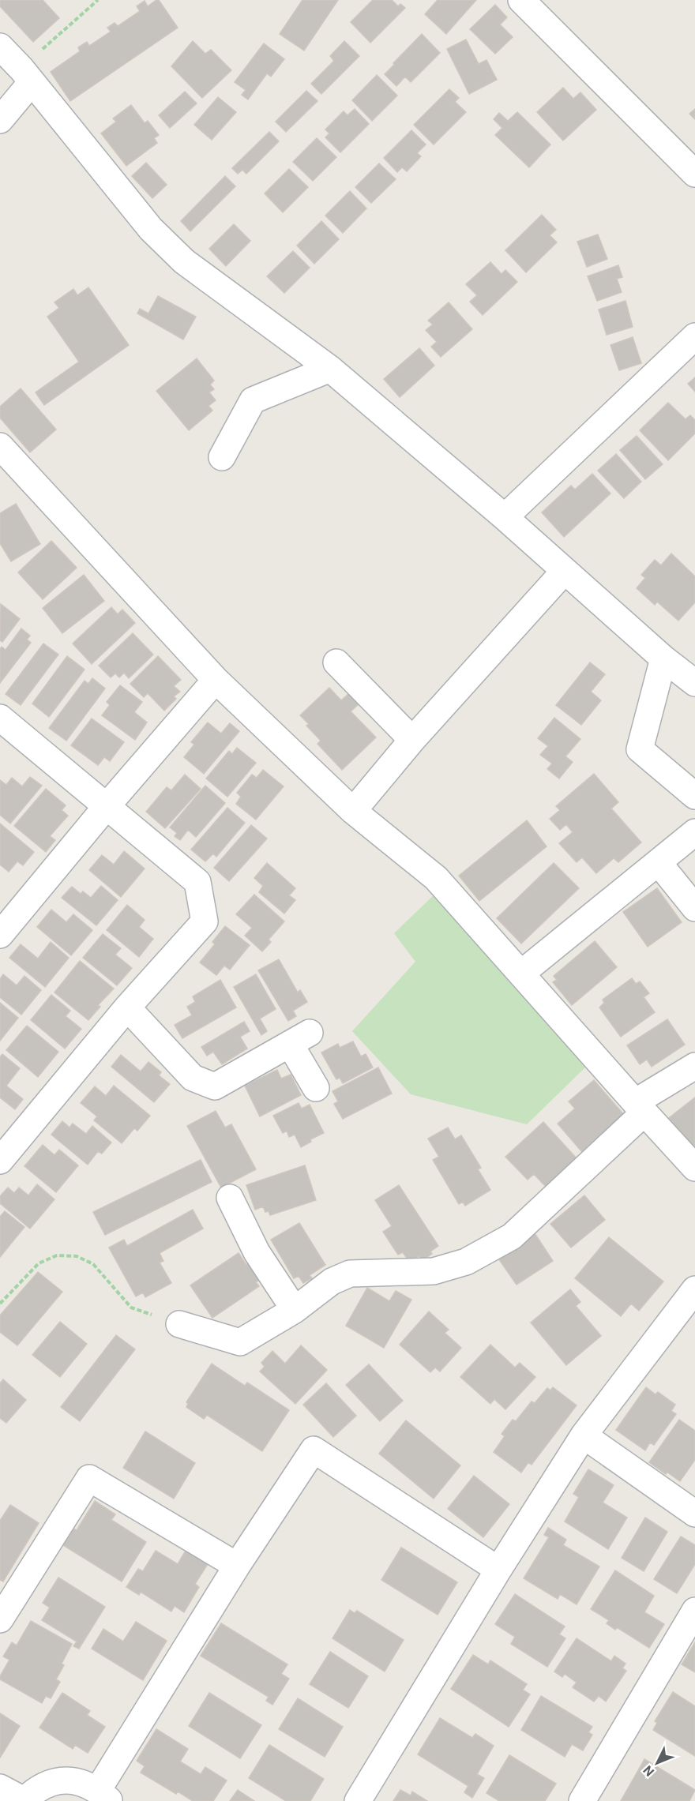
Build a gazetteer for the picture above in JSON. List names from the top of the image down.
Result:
{
  "north": "bottom left"
}
